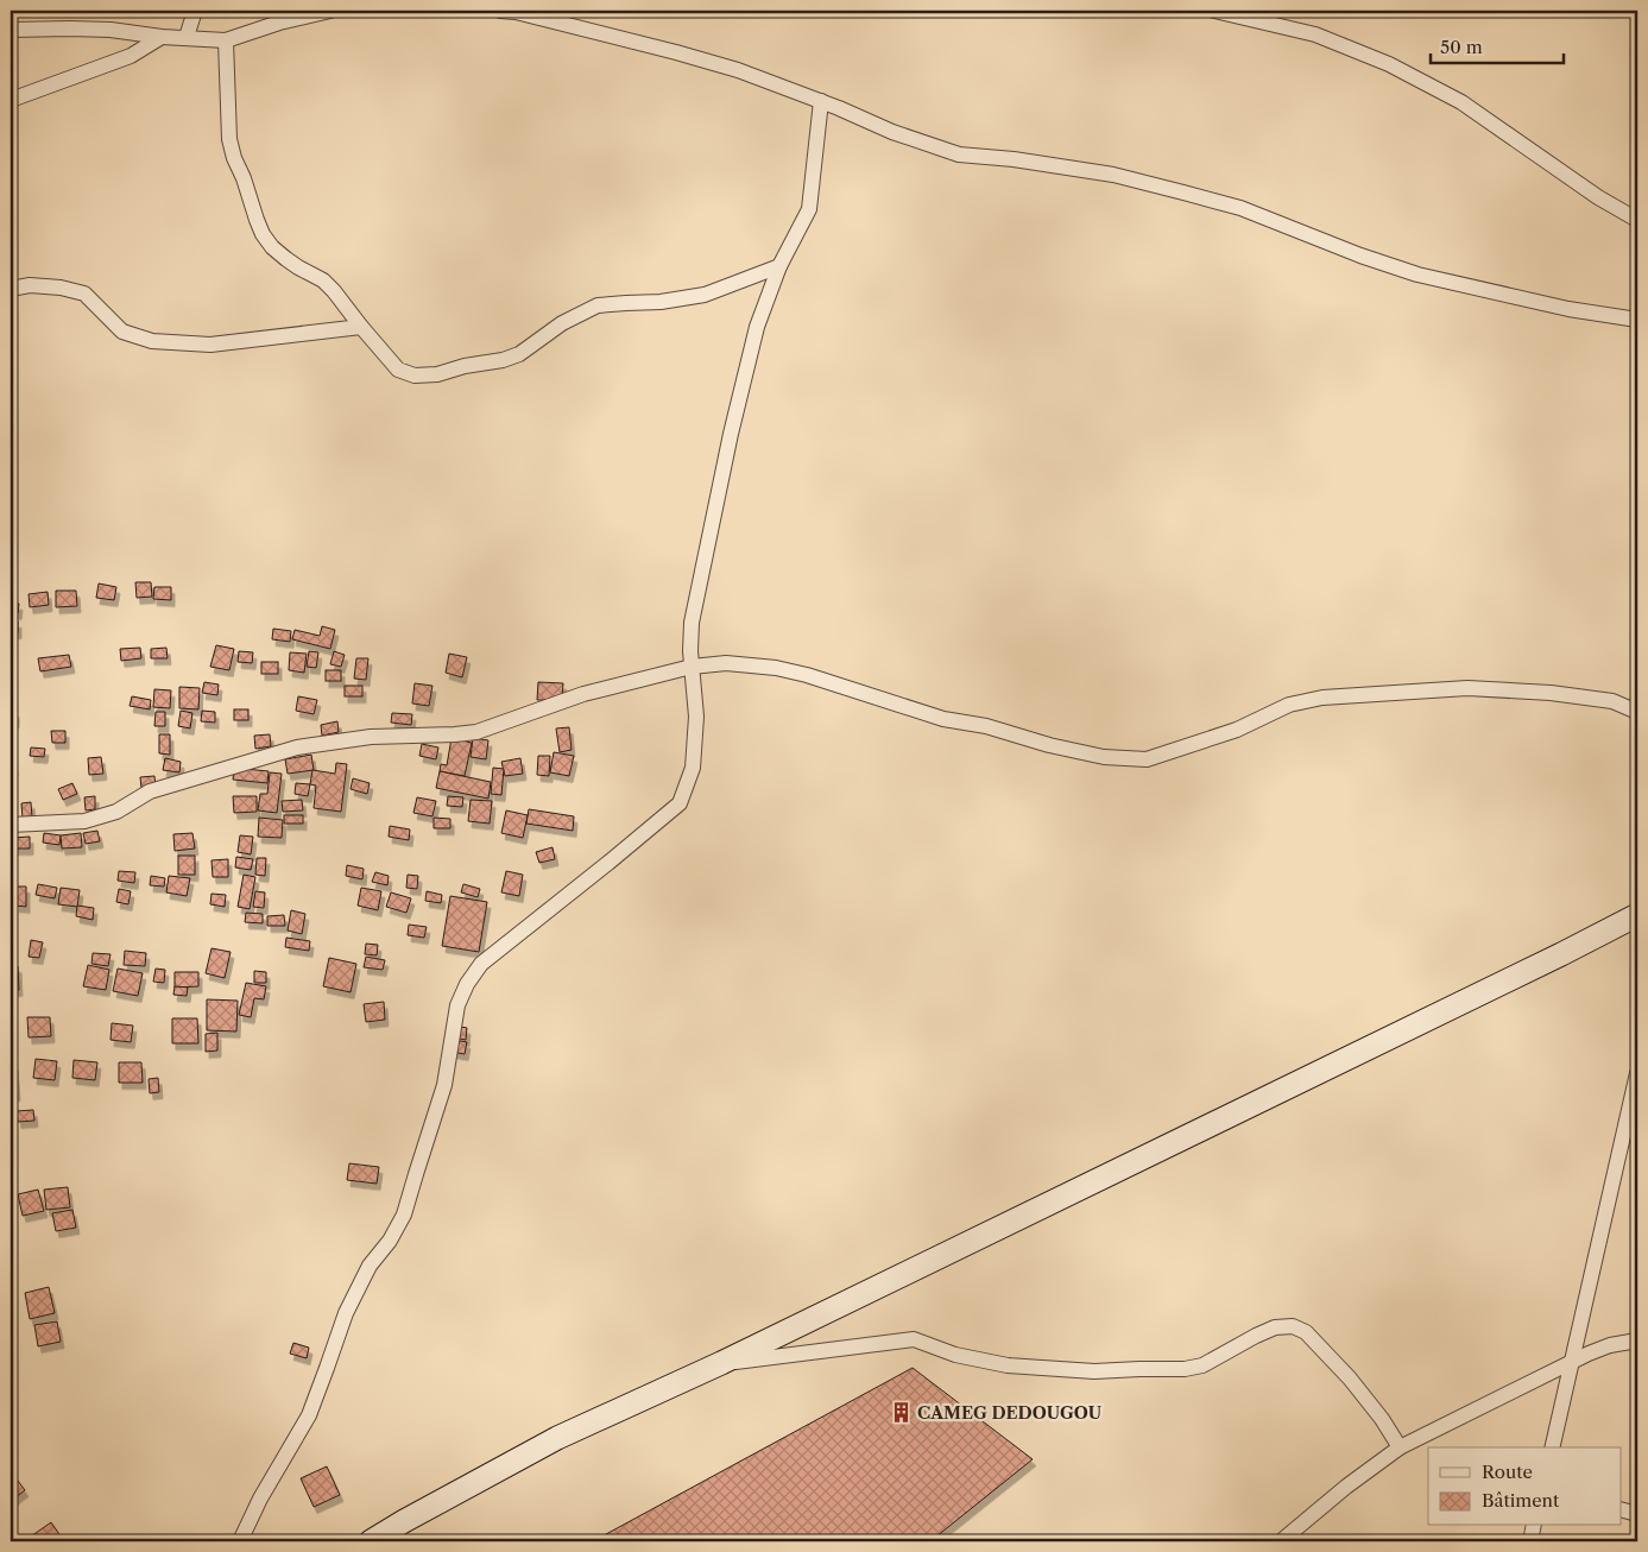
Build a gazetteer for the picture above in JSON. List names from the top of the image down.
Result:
{
  "places": {
    "building": ["CAMEG DEDOUGOU"]
  },
  "legend": ["Route", "Bâtiment"],
  "scale_bar": "50 m"
}
